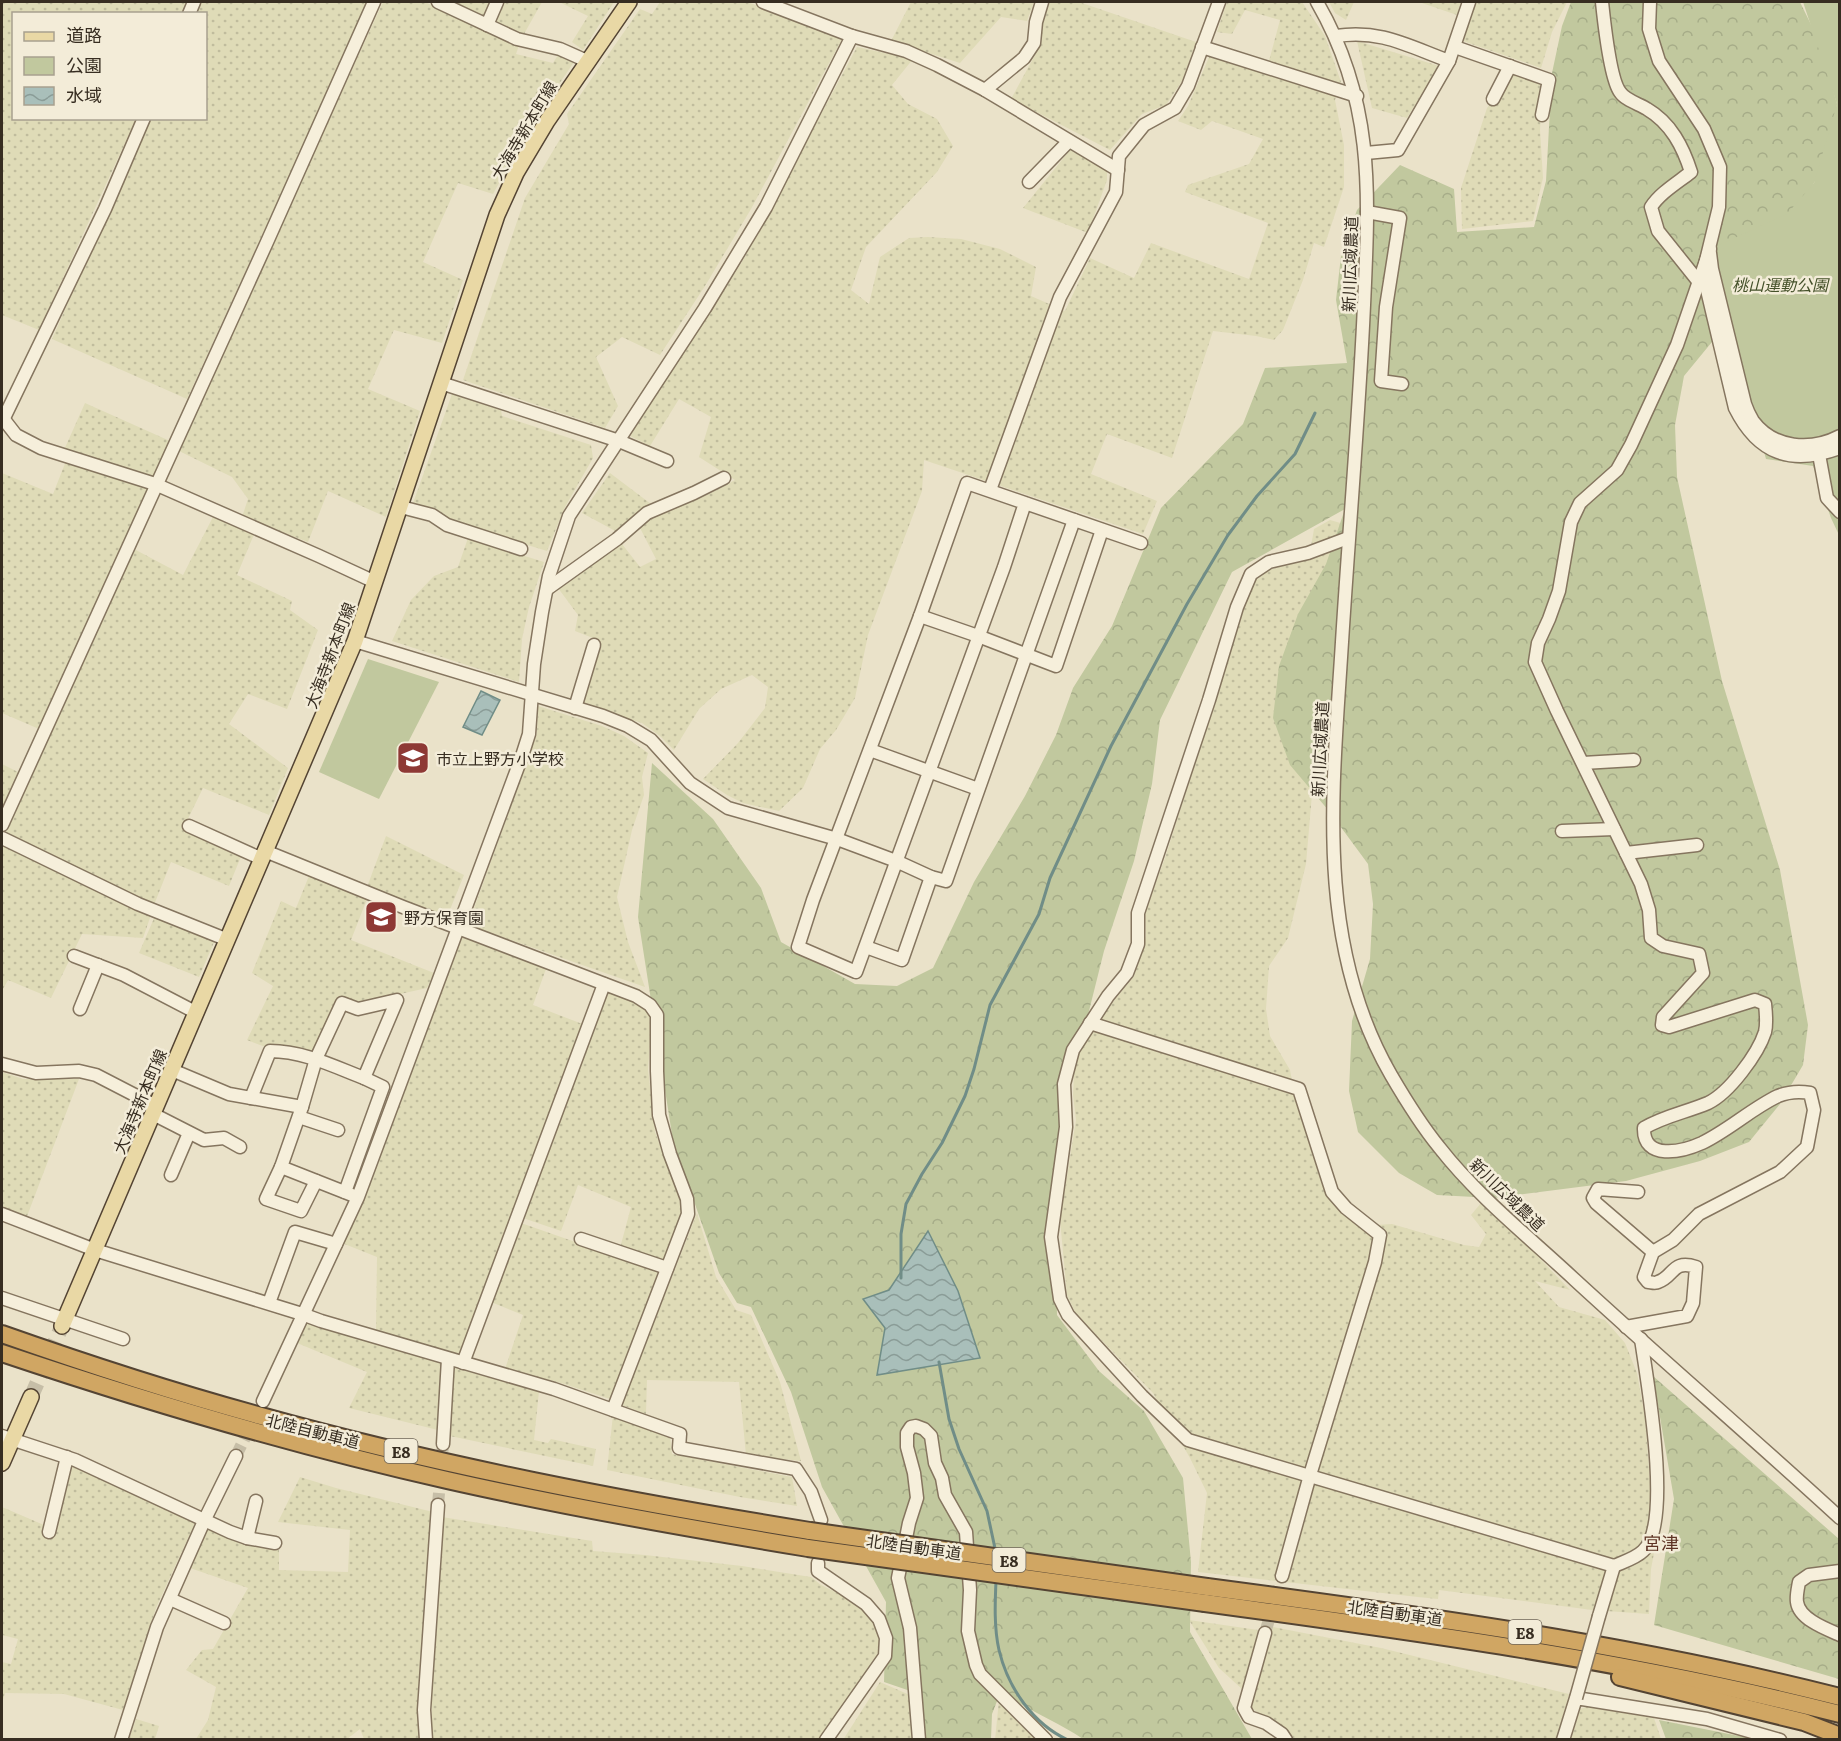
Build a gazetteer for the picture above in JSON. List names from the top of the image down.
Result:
{
  "streets": {
    "highway": ["北陸自動車道", "E8"],
    "main road": ["大海寺新本町線"],
    "street": ["新川広域農道"]
  },
  "districts": ["宮津"],
  "parks": ["桃山運動公園"],
  "places": {
    "school or university": ["市立上野方小学校", "野方保育園"]
  },
  "legend": ["道路", "公園", "水域"]
}
